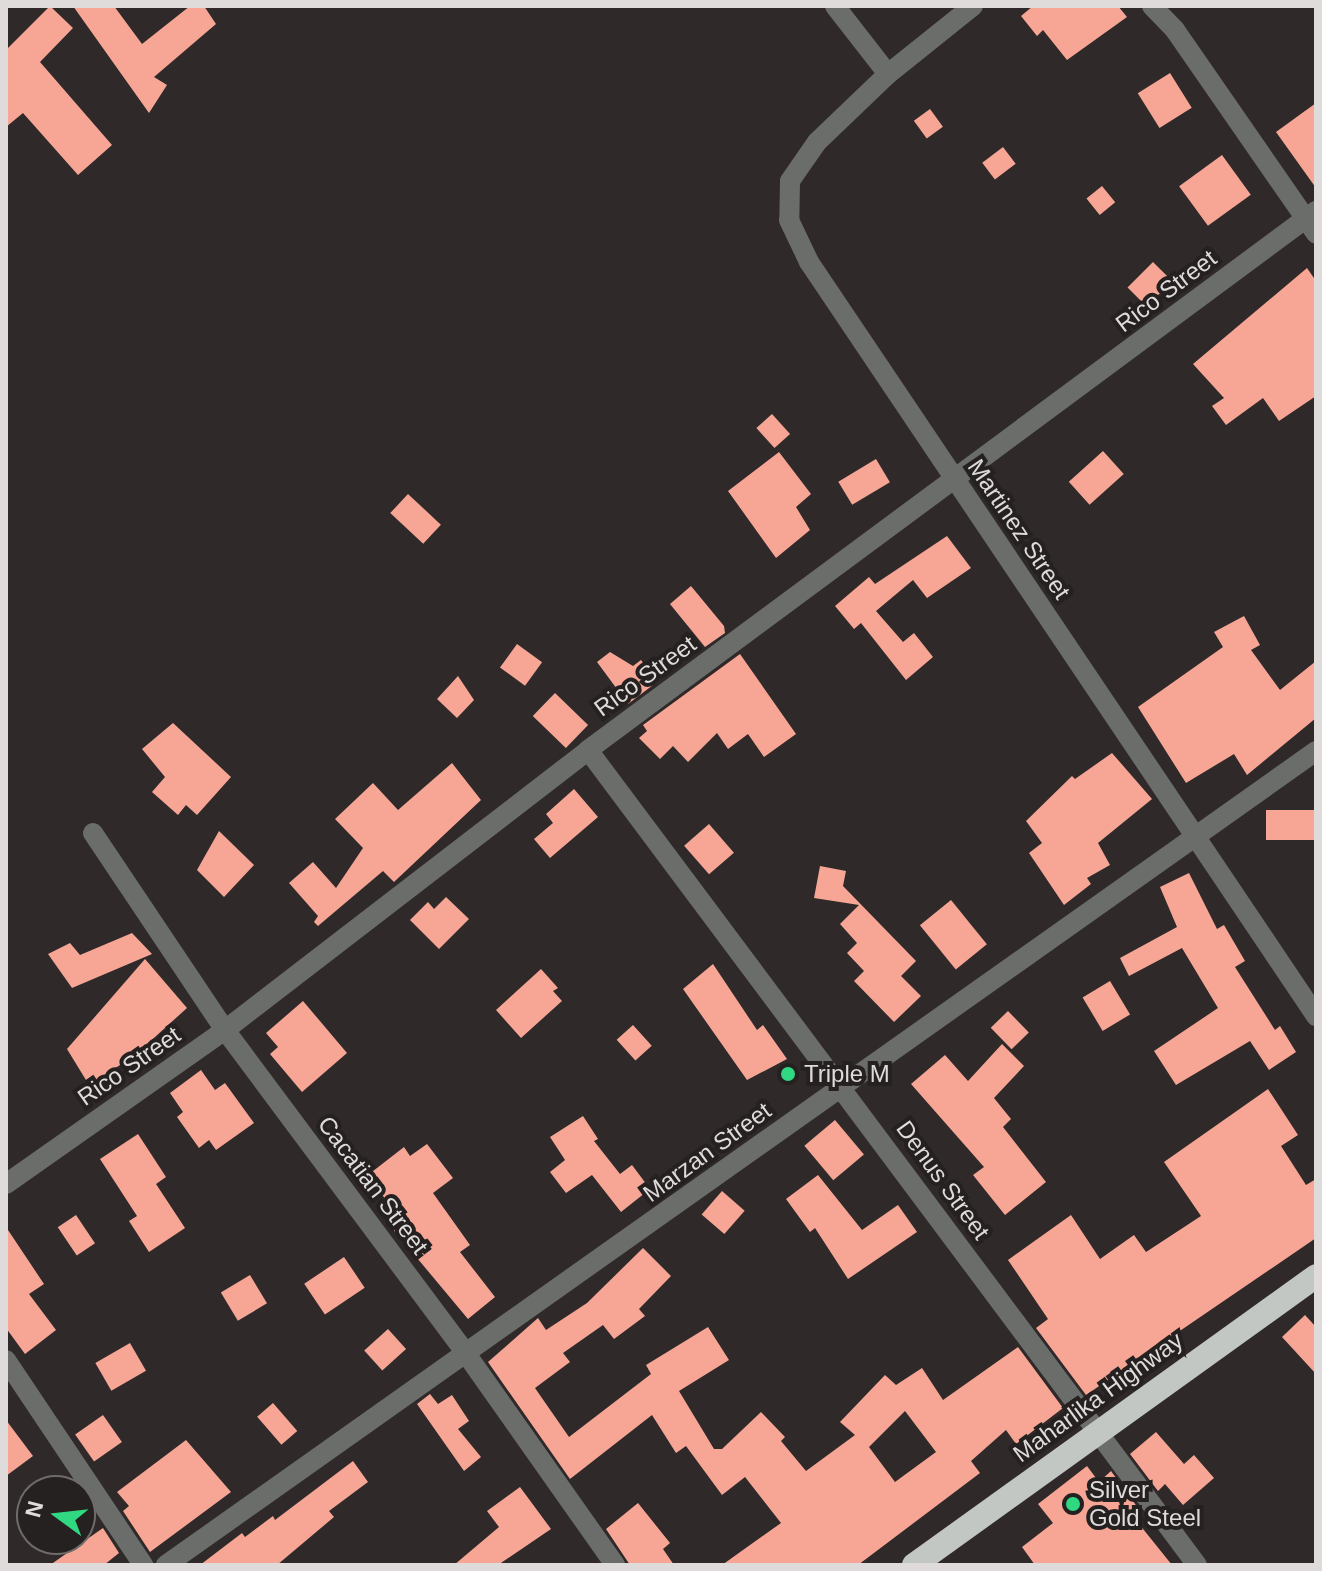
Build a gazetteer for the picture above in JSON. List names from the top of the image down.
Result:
{
  "streets": {
    "highway": ["Maharlika Highway"],
    "street": [
      "Rico Street",
      "Martinez Street",
      "Marzan Street",
      "Denus Street",
      "Cacatian Street"
    ]
  },
  "crossings": [
    ["Rico Street", "Martinez Street"],
    ["Rico Street", "Denus Street"],
    ["Rico Street", "Cacatian Street"],
    ["Martinez Street", "Marzan Street"],
    ["Marzan Street", "Denus Street"],
    ["Marzan Street", "Cacatian Street"],
    ["Denus Street", "Maharlika Highway"]
  ],
  "places": ["Triple M", "Silver Gold Steel"],
  "north": "left"
}
